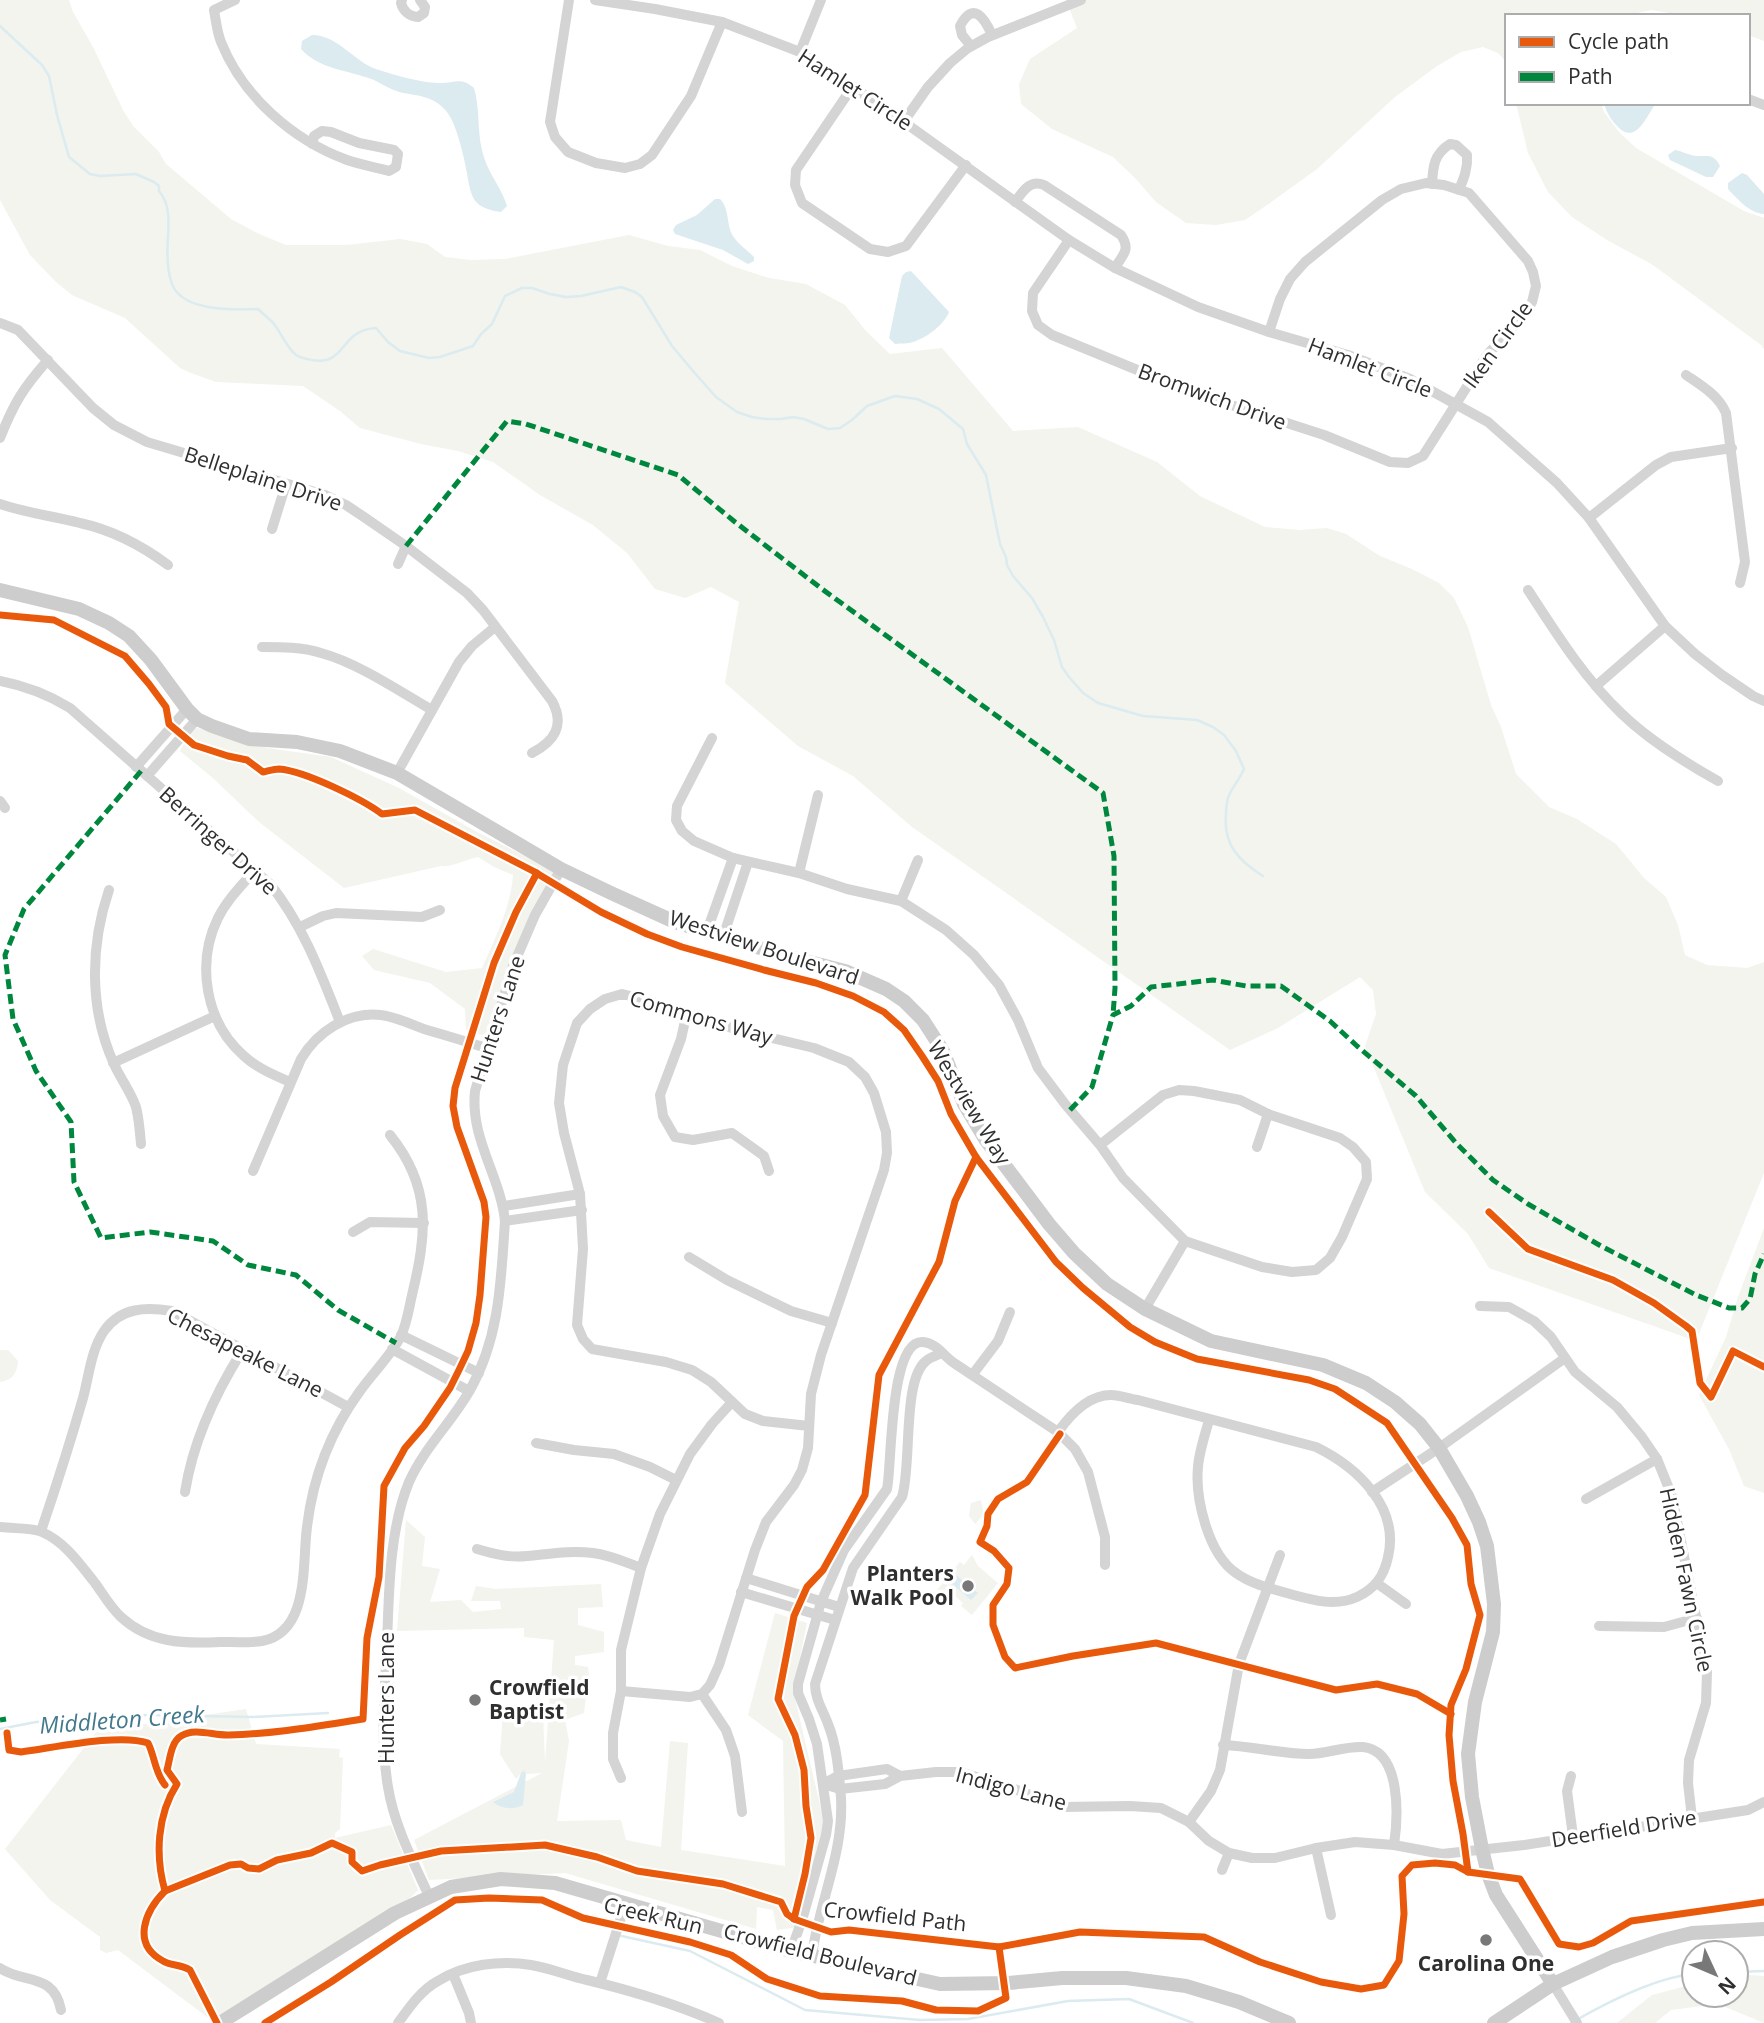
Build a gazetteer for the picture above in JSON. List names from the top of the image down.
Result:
{
  "streets": {
    "street": [
      "Hamlet Circle",
      "Iken Circle",
      "Bromwich Drive",
      "Belleplaine Drive",
      "Berringer Drive",
      "Westview Boulevard",
      "Commons Way",
      "Hunters Lane",
      "Chesapeake Lane",
      "Hidden Fawn Circle",
      "Indigo Lane",
      "Deerfield Drive",
      "Crowfield Boulevard"
    ],
    "cycle path": ["Westview Way", "Creek Run", "Crowfield Path"]
  },
  "crossings": [
    ["Hamlet Circle", "Iken Circle"],
    ["Hamlet Circle", "Bromwich Drive"],
    ["Iken Circle", "Bromwich Drive"],
    ["Westview Boulevard", "Hunters Lane"],
    ["Westview Boulevard", "Indigo Lane"],
    ["Westview Boulevard", "Deerfield Drive"],
    ["Hunters Lane", "Crowfield Boulevard"],
    ["Hidden Fawn Circle", "Deerfield Drive"],
    ["Indigo Lane", "Deerfield Drive"]
  ],
  "water": ["Middleton Creek"],
  "places": ["Planters Walk Pool", "Crowfield Baptist", "Carolina One"],
  "legend": ["Cycle path", "Path"],
  "north": "bottom right"
}
